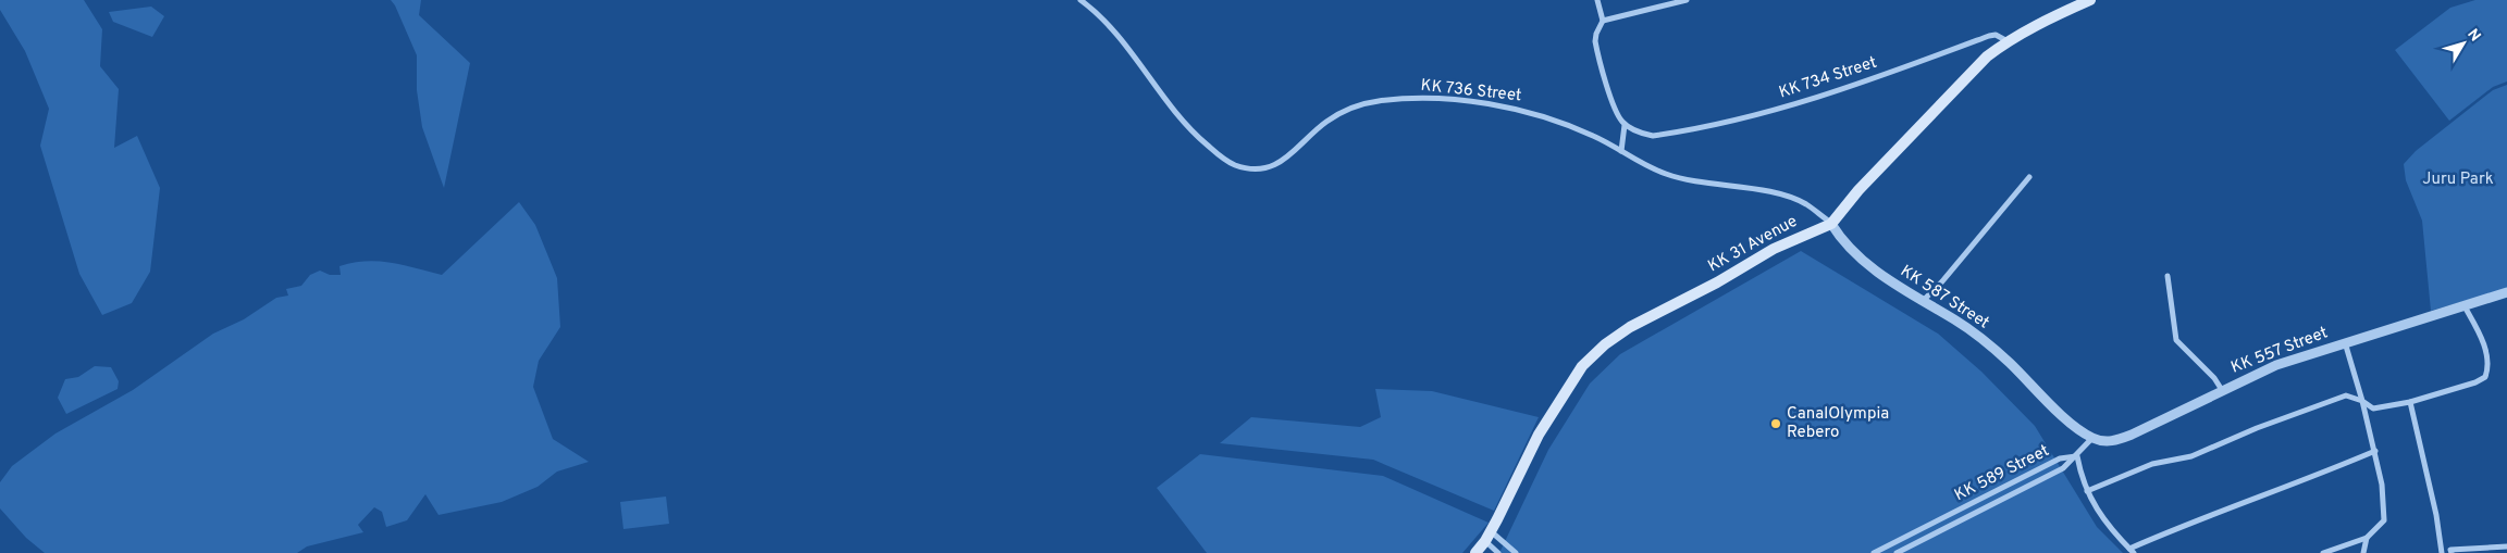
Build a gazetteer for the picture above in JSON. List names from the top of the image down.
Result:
{
  "streets": {
    "main road": ["KK 31 Avenue"],
    "street": [
      "KK 734 Street",
      "KK 736 Street",
      "KK 587 Street",
      "KK 557 Street",
      "KK 589 Street"
    ]
  },
  "crossings": [
    ["KK 734 Street", "KK 31 Avenue"],
    ["KK 736 Street", "KK 31 Avenue"],
    ["KK 736 Street", "KK 587 Street"],
    ["KK 31 Avenue", "KK 587 Street"],
    ["KK 587 Street", "KK 557 Street"]
  ],
  "parks": ["Juru Park"],
  "places": ["CanalOlympia Rebero"],
  "north": "top right"
}
